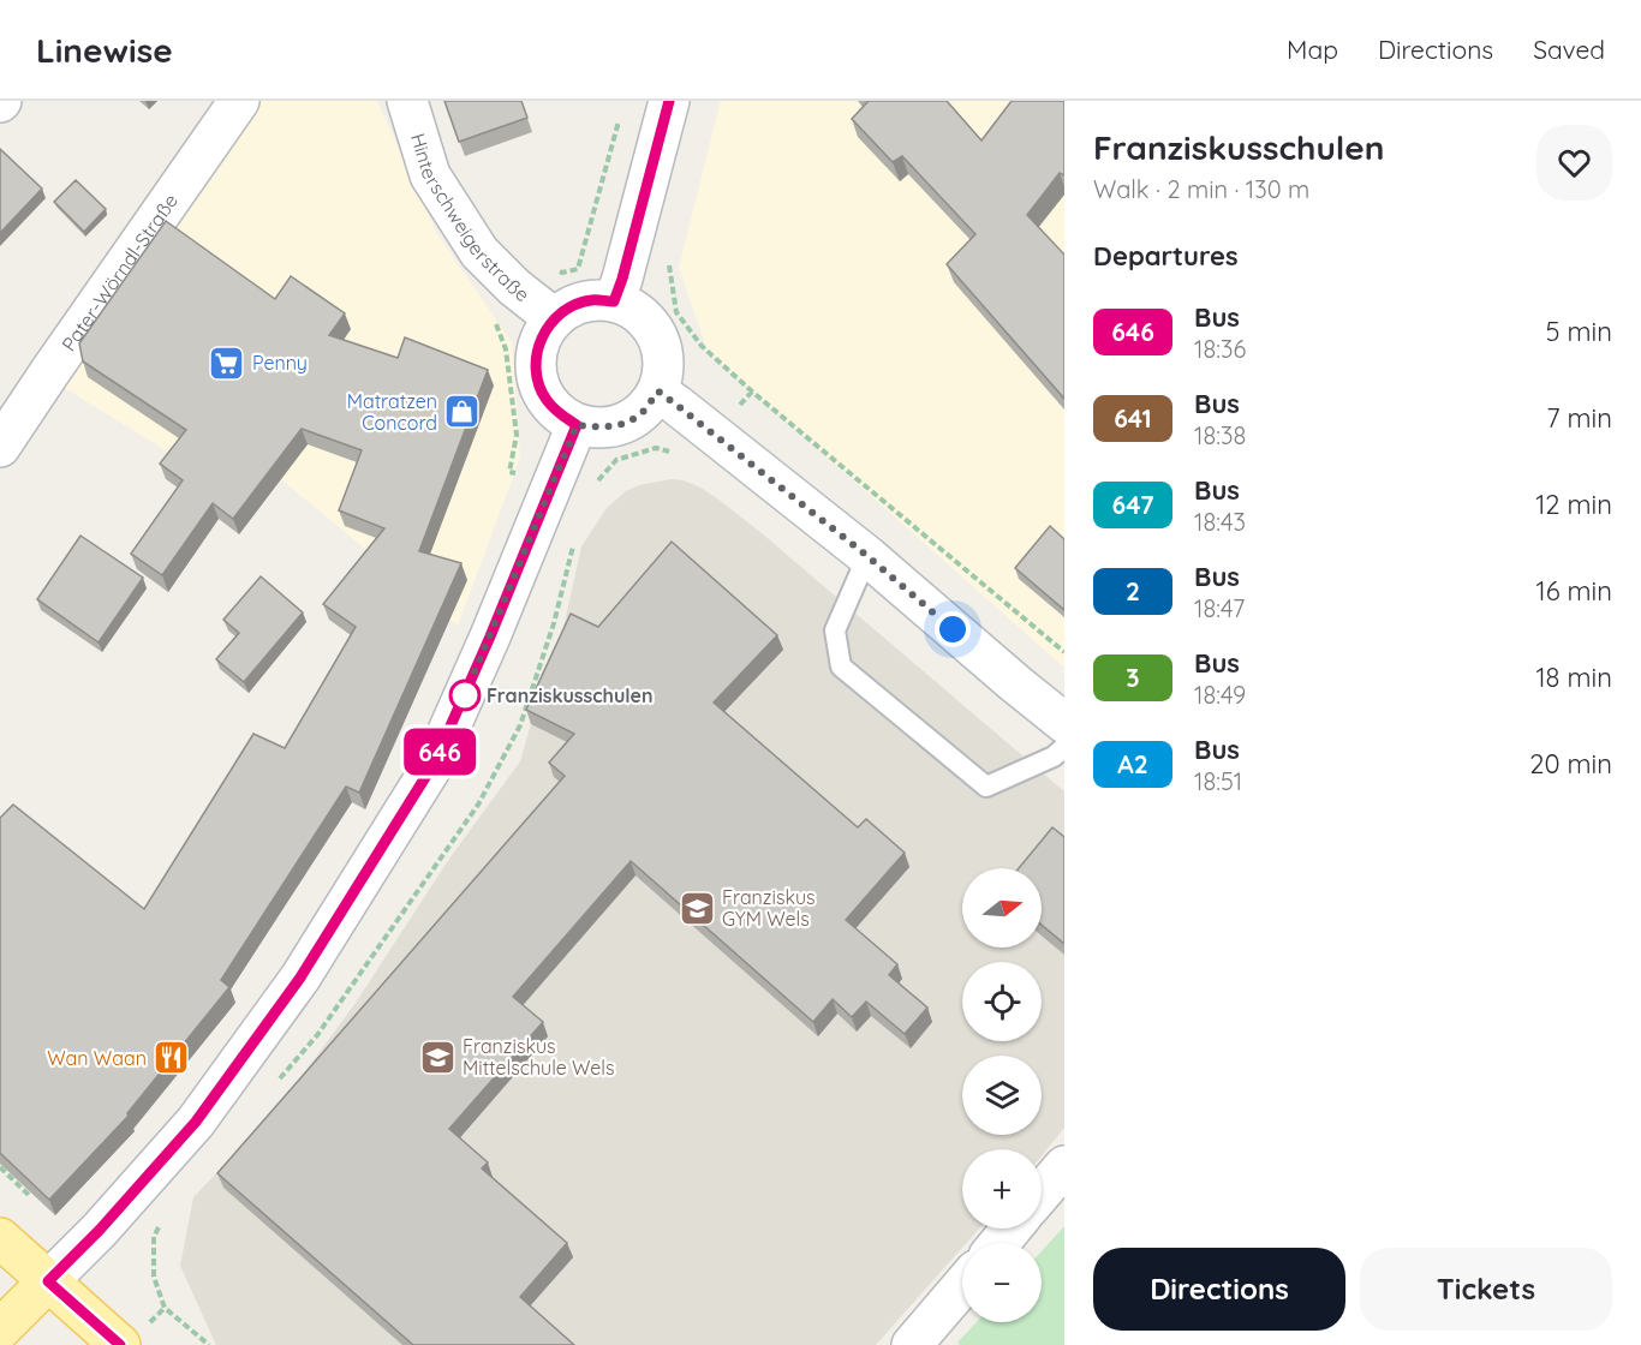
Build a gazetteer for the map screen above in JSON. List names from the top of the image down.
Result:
{
  "streets": {
    "main road": ["Hinterschweigerstraße", "Pater-Wörndl-Straße"]
  },
  "places": {
    "supermarket": ["Penny"],
    "shop": ["Matratzen Concord"],
    "other": ["Franziskusschulen"],
    "school or university": ["Franziskus GYM Wels", "Franziskus Mittelschule Wels"],
    "restaurant": ["Wan Waan"]
  },
  "lines": ["bus line 646"],
  "north": "right",
  "page": {
    "header": "Linewise",
    "nav": ["Map", "Directions", "Saved"],
    "on_map": "646",
    "heading": [
      ["Franziskusschulen", "Walk · 2 min · 130 m"],
      "Departures"
    ],
    "list": [
      {
        "mark": "646",
        "name": "Bus",
        "note": "18:36",
        "value": "5 min"
      },
      {
        "mark": "641",
        "name": "Bus",
        "note": "18:38",
        "value": "7 min"
      },
      {
        "mark": "647",
        "name": "Bus",
        "note": "18:43",
        "value": "12 min"
      },
      {
        "mark": "2",
        "name": "Bus",
        "note": "18:47",
        "value": "16 min"
      },
      {
        "mark": "3",
        "name": "Bus",
        "note": "18:49",
        "value": "18 min"
      },
      {
        "mark": "A2",
        "name": "Bus",
        "note": "18:51",
        "value": "20 min"
      }
    ],
    "map_buttons": ["+", "−"],
    "buttons": ["Directions", "Tickets"]
  }
}
